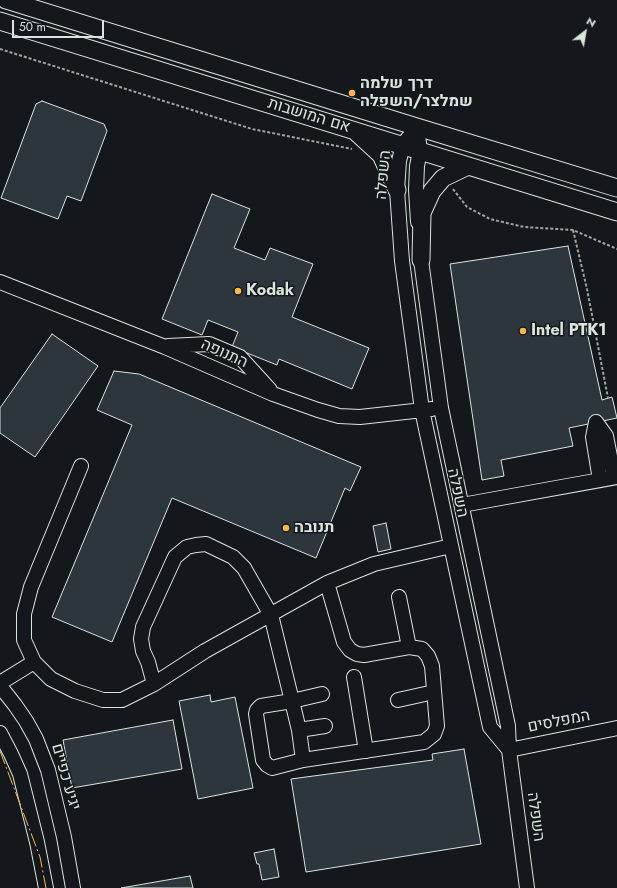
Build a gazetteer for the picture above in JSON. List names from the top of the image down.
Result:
{
  "streets": {
    "main road": ["אם המושבות"],
    "street": [
      "השפלה",
      "התנופה",
      "המפלסים",
      "יגיע כפיים"
    ]
  },
  "crossings": [
    ["אם המושבות", "השפלה"],
    ["השפלה", "התנופה"],
    ["השפלה", "המפלסים"]
  ],
  "places": [
    "דרך שלמה שמלצר/השפלה",
    "Kodak",
    "Intel PTK1",
    "תנובה"
  ],
  "scale_bar": "50 m",
  "north": "top right"
}
